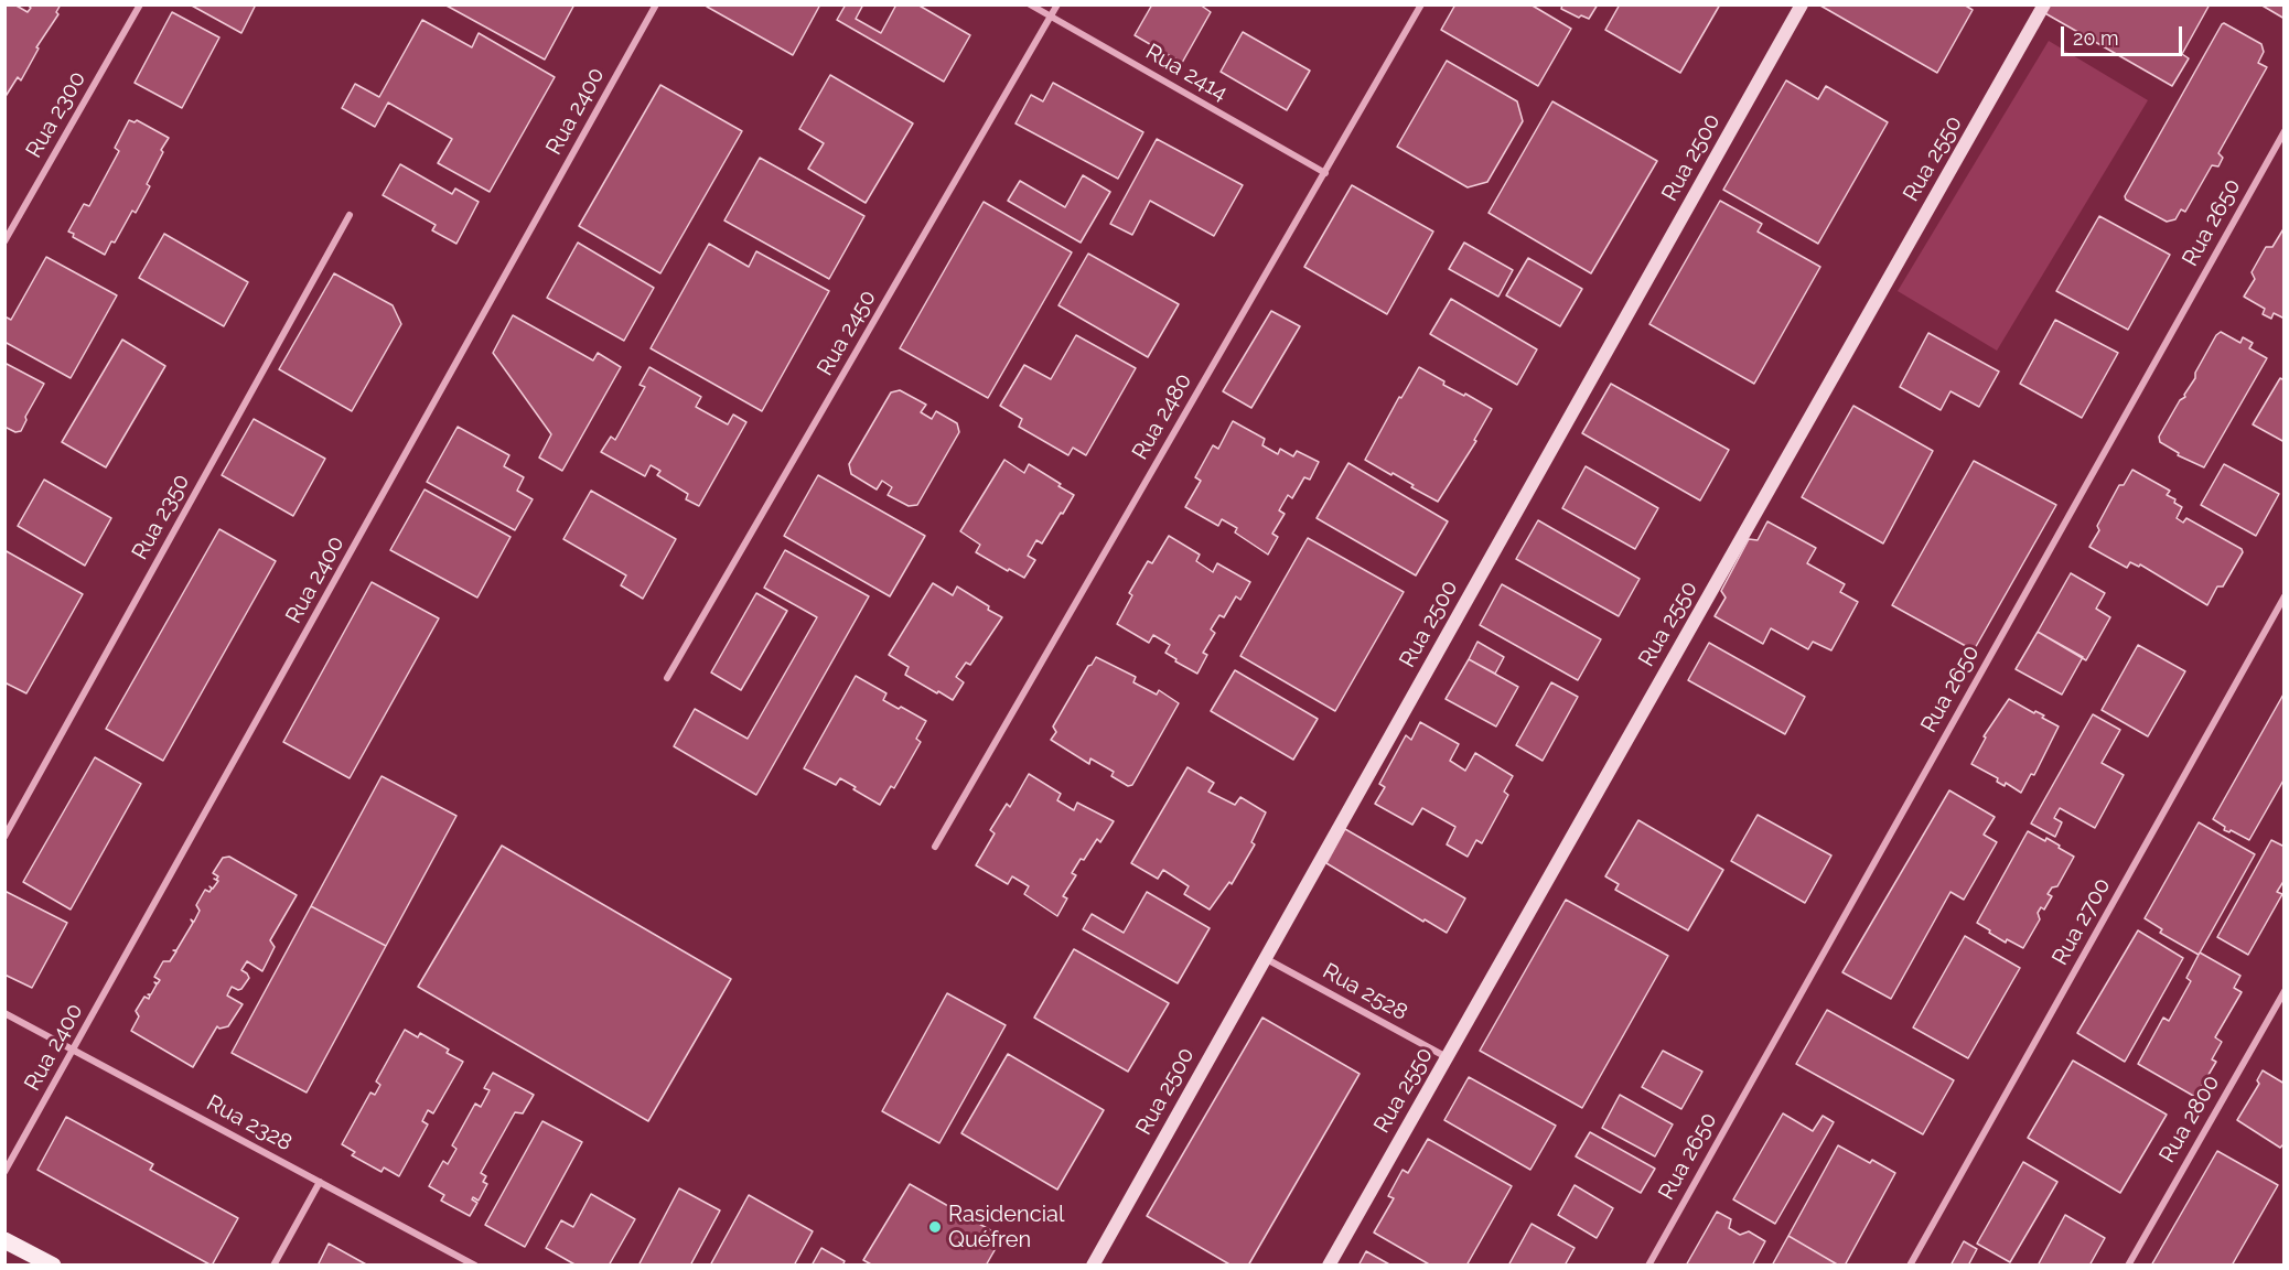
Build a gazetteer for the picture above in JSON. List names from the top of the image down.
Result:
{
  "streets": {
    "main road": ["Rua 2500", "Rua 2550"],
    "street": [
      "Rua 2414",
      "Rua 2400",
      "Rua 2300",
      "Rua 2650",
      "Rua 2450",
      "Rua 2480",
      "Rua 2350",
      "Rua 2700",
      "Rua 2528",
      "Rua 2800",
      "Rua 2328"
    ]
  },
  "crossings": [
    ["Rua 2414", "Rua 2450"],
    ["Rua 2414", "Rua 2480"],
    ["Rua 2400", "Rua 2328"],
    ["Rua 2500", "Rua 2528"],
    ["Rua 2550", "Rua 2528"]
  ],
  "places": ["Rasidencial Quéfren"],
  "scale_bar": "20 m"
}
